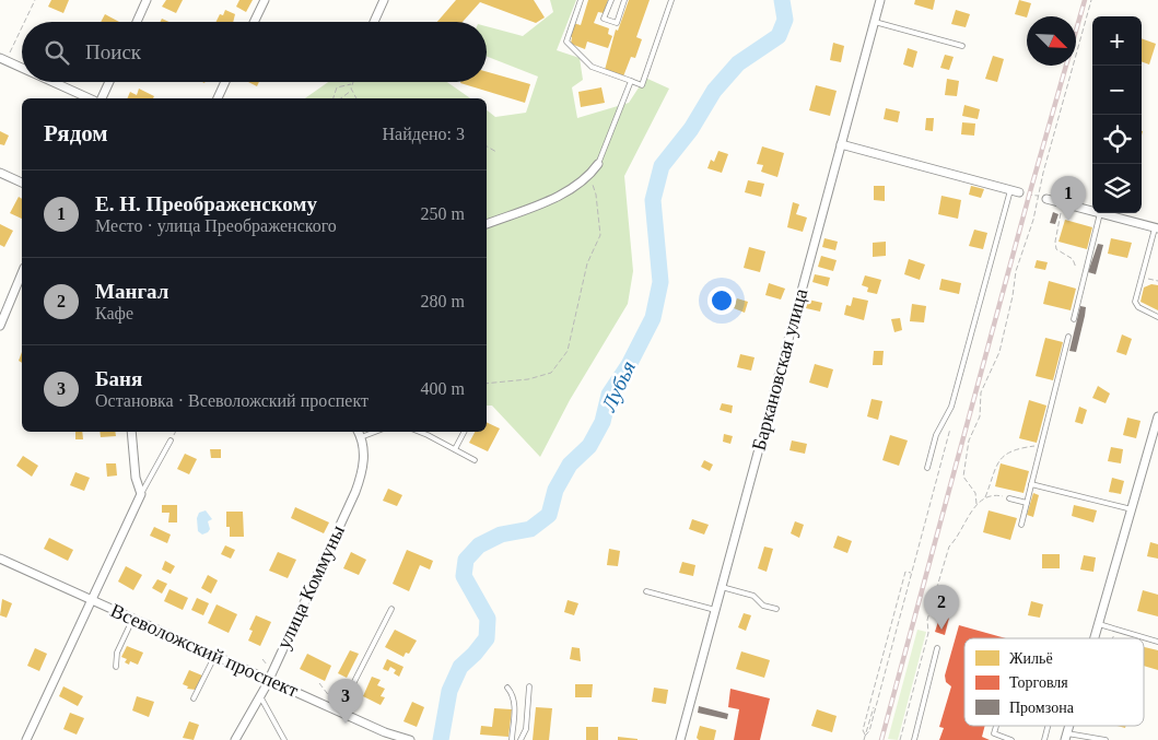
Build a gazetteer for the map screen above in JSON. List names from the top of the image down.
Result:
{
  "streets": {
    "street": ["Баркановская улица", "улица Коммуны", "Всеволожский проспект"]
  },
  "crossings": [
    ["улица Коммуны", "Всеволожский проспект"]
  ],
  "water": ["Лубья"],
  "legend": ["Жильё", "Торговля", "Промзона"],
  "north": "bottom right",
  "page": {
    "map_buttons": ["+", "−"],
    "search": "Поиск",
    "heading": ["Рядом", "Найдено: 3"],
    "list": [
      {
        "mark": "1",
        "name": "Е. Н. Преображенскому",
        "note": "Место · улица Преображенского",
        "value": "250 m"
      },
      {
        "mark": "2",
        "name": "Мангал",
        "note": "Кафе",
        "value": "280 m"
      },
      {
        "mark": "3",
        "name": "Баня",
        "note": "Остановка · Всеволожский проспект",
        "value": "400 m"
      }
    ],
    "pins": ["1", "2", "3"]
  }
}
